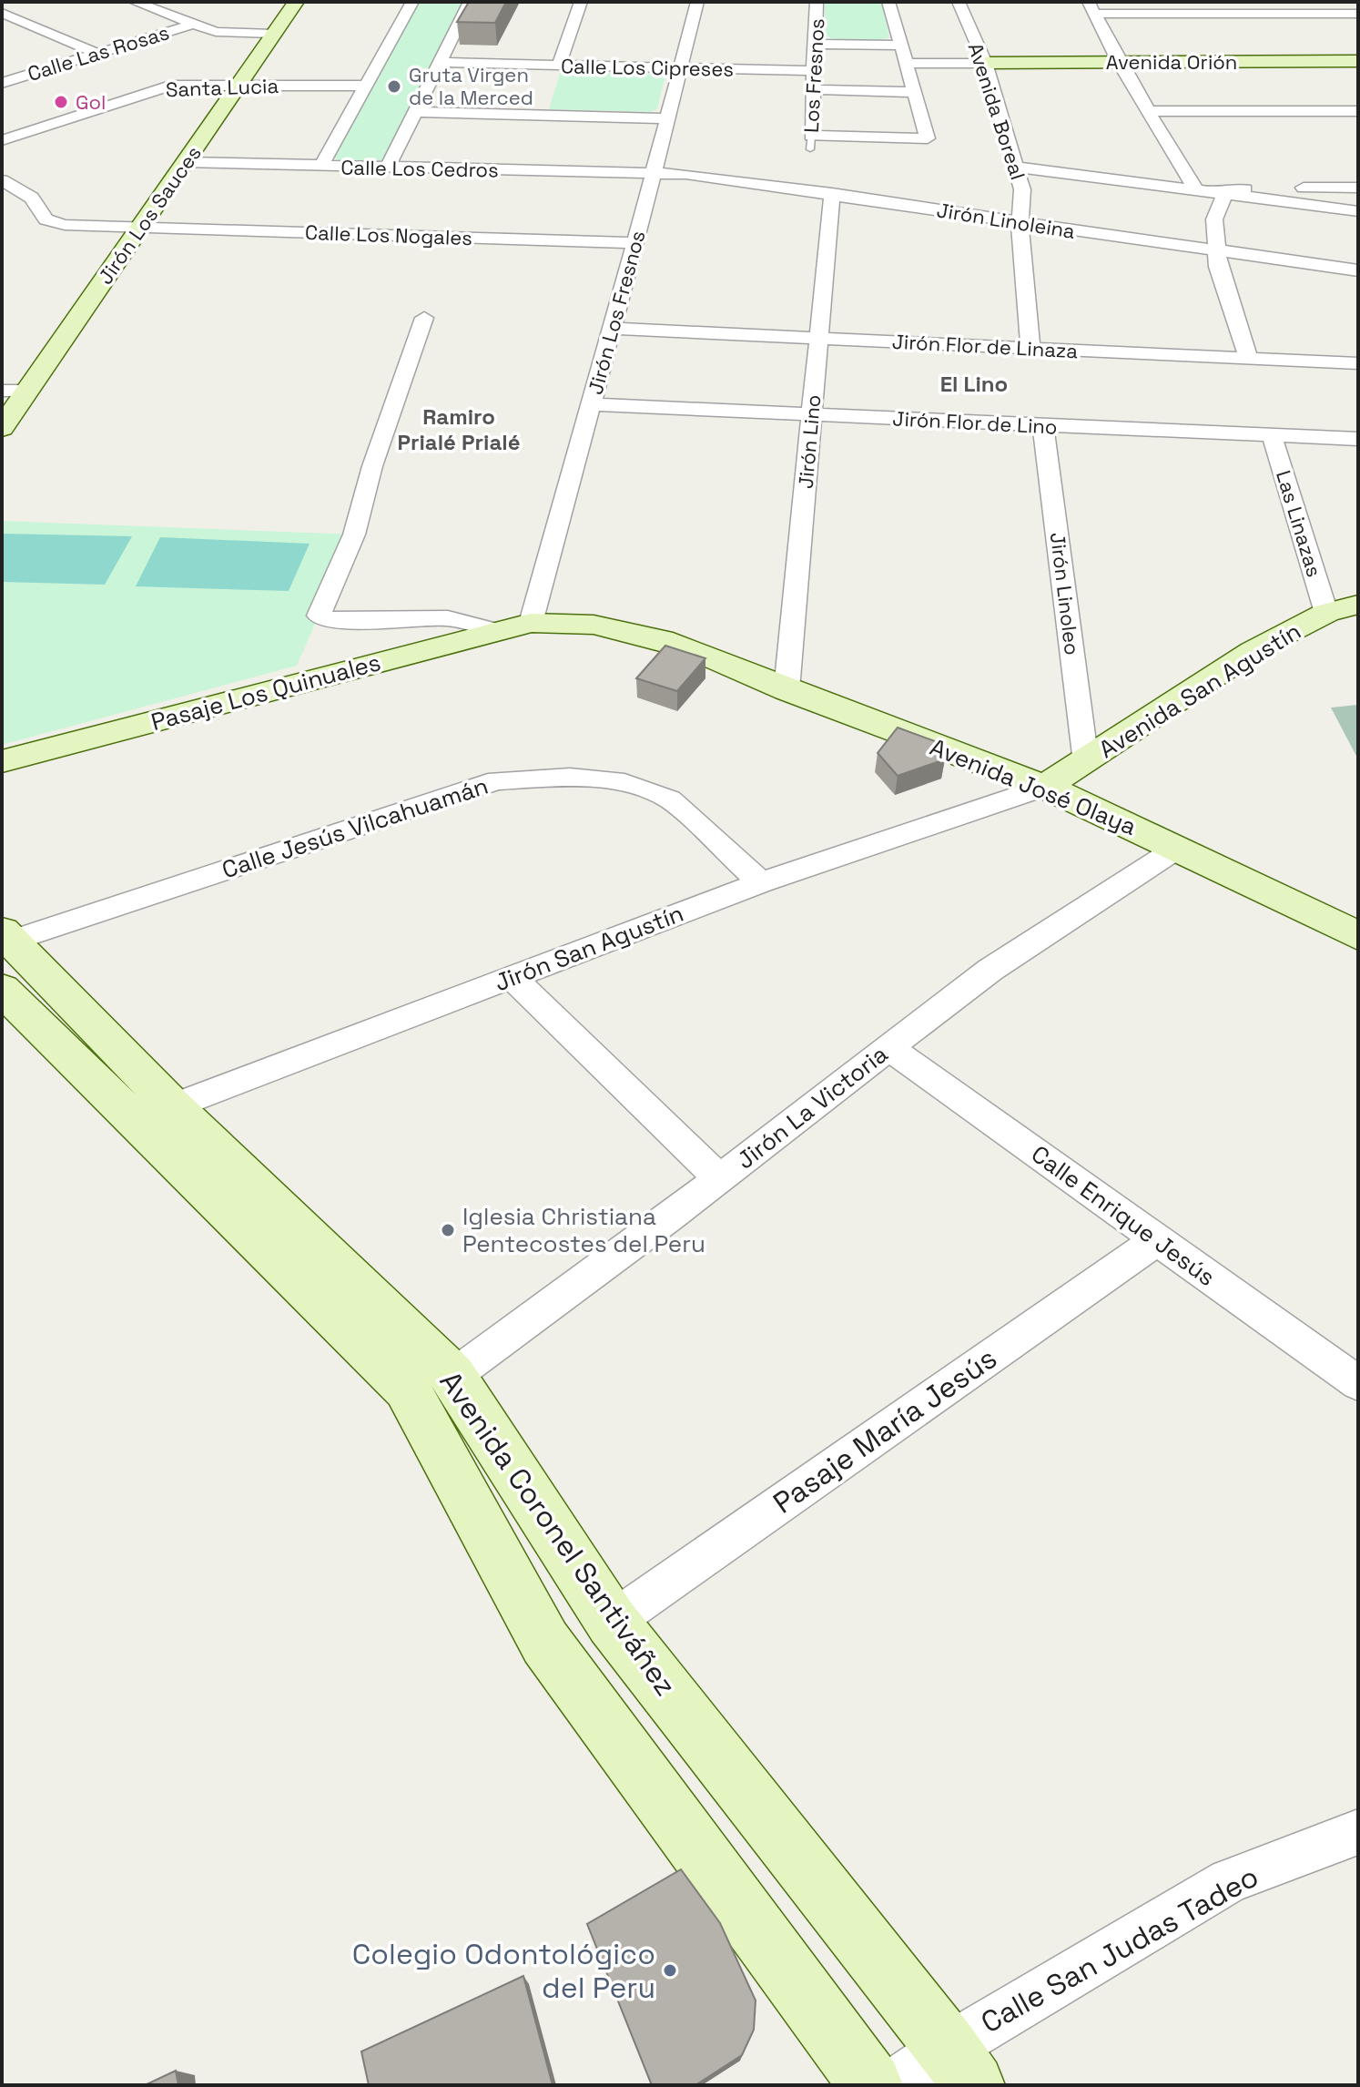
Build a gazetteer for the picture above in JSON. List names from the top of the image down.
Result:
{
  "streets": {
    "street": [
      "Calle Las Rosas",
      "Avenida Orión",
      "Calle Los Cipreses",
      "Los Fresnos",
      "Santa Lucia",
      "Avenida Boreal",
      "Calle Los Cedros",
      "Jirón Los Sauces",
      "Jirón Linoleina",
      "Calle Los Nogales",
      "Jirón Los Fresnos",
      "Jirón Flor de Linaza",
      "Jirón Flor de Lino",
      "Jirón Lino",
      "Las Linazas",
      "Jirón Linoleo",
      "Avenida San Agustín",
      "Pasaje Los Quinuales",
      "Avenida José Olaya",
      "Calle Jesús Vilcahuamán",
      "Jirón San Agustín",
      "Jirón La Victoria",
      "Calle Enrique Jesús",
      "Pasaje María Jesús",
      "Avenida Coronel Santiváñez",
      "Calle San Judas Tadeo"
    ]
  },
  "crossings": [
    ["Avenida Orión", "Avenida Boreal"],
    ["Calle Los Cipreses", "Los Fresnos"],
    ["Calle Los Cipreses", "Jirón Los Fresnos"],
    ["Santa Lucia", "Jirón Los Sauces"],
    ["Avenida Boreal", "Jirón Linoleina"],
    ["Calle Los Cedros", "Jirón Los Sauces"],
    ["Calle Los Cedros", "Jirón Linoleina"],
    ["Calle Los Cedros", "Jirón Los Fresnos"],
    ["Jirón Los Sauces", "Calle Los Nogales"],
    ["Jirón Linoleina", "Jirón Los Fresnos"],
    ["Jirón Linoleina", "Jirón Lino"],
    ["Calle Los Nogales", "Jirón Los Fresnos"],
    ["Jirón Los Fresnos", "Jirón Flor de Linaza"],
    ["Jirón Los Fresnos", "Jirón Flor de Lino"],
    ["Jirón Los Fresnos", "Pasaje Los Quinuales"],
    ["Jirón Los Fresnos", "Avenida José Olaya"],
    ["Jirón Flor de Linaza", "Jirón Lino"],
    ["Jirón Flor de Lino", "Jirón Lino"],
    ["Jirón Flor de Lino", "Las Linazas"],
    ["Jirón Flor de Lino", "Jirón Linoleo"],
    ["Jirón Lino", "Avenida José Olaya"],
    ["Las Linazas", "Avenida San Agustín"],
    ["Jirón Linoleo", "Avenida San Agustín"],
    ["Avenida San Agustín", "Avenida José Olaya"],
    ["Avenida San Agustín", "Jirón San Agustín"],
    ["Pasaje Los Quinuales", "Avenida José Olaya"],
    ["Avenida José Olaya", "Jirón San Agustín"],
    ["Avenida José Olaya", "Jirón La Victoria"],
    ["Calle Jesús Vilcahuamán", "Jirón San Agustín"],
    ["Calle Jesús Vilcahuamán", "Avenida Coronel Santiváñez"],
    ["Jirón San Agustín", "Avenida Coronel Santiváñez"],
    ["Jirón La Victoria", "Calle Enrique Jesús"],
    ["Jirón La Victoria", "Avenida Coronel Santiváñez"],
    ["Calle Enrique Jesús", "Pasaje María Jesús"],
    ["Pasaje María Jesús", "Avenida Coronel Santiváñez"],
    ["Avenida Coronel Santiváñez", "Calle San Judas Tadeo"]
  ],
  "districts": ["El Lino", "Ramiro Prialé Prialé"],
  "places": [
    "Gruta Virgen de la Merced",
    "Gol",
    "Iglesia Christiana Pentecostes del Peru",
    "Colegio Odontológico del Peru"
  ]
}
